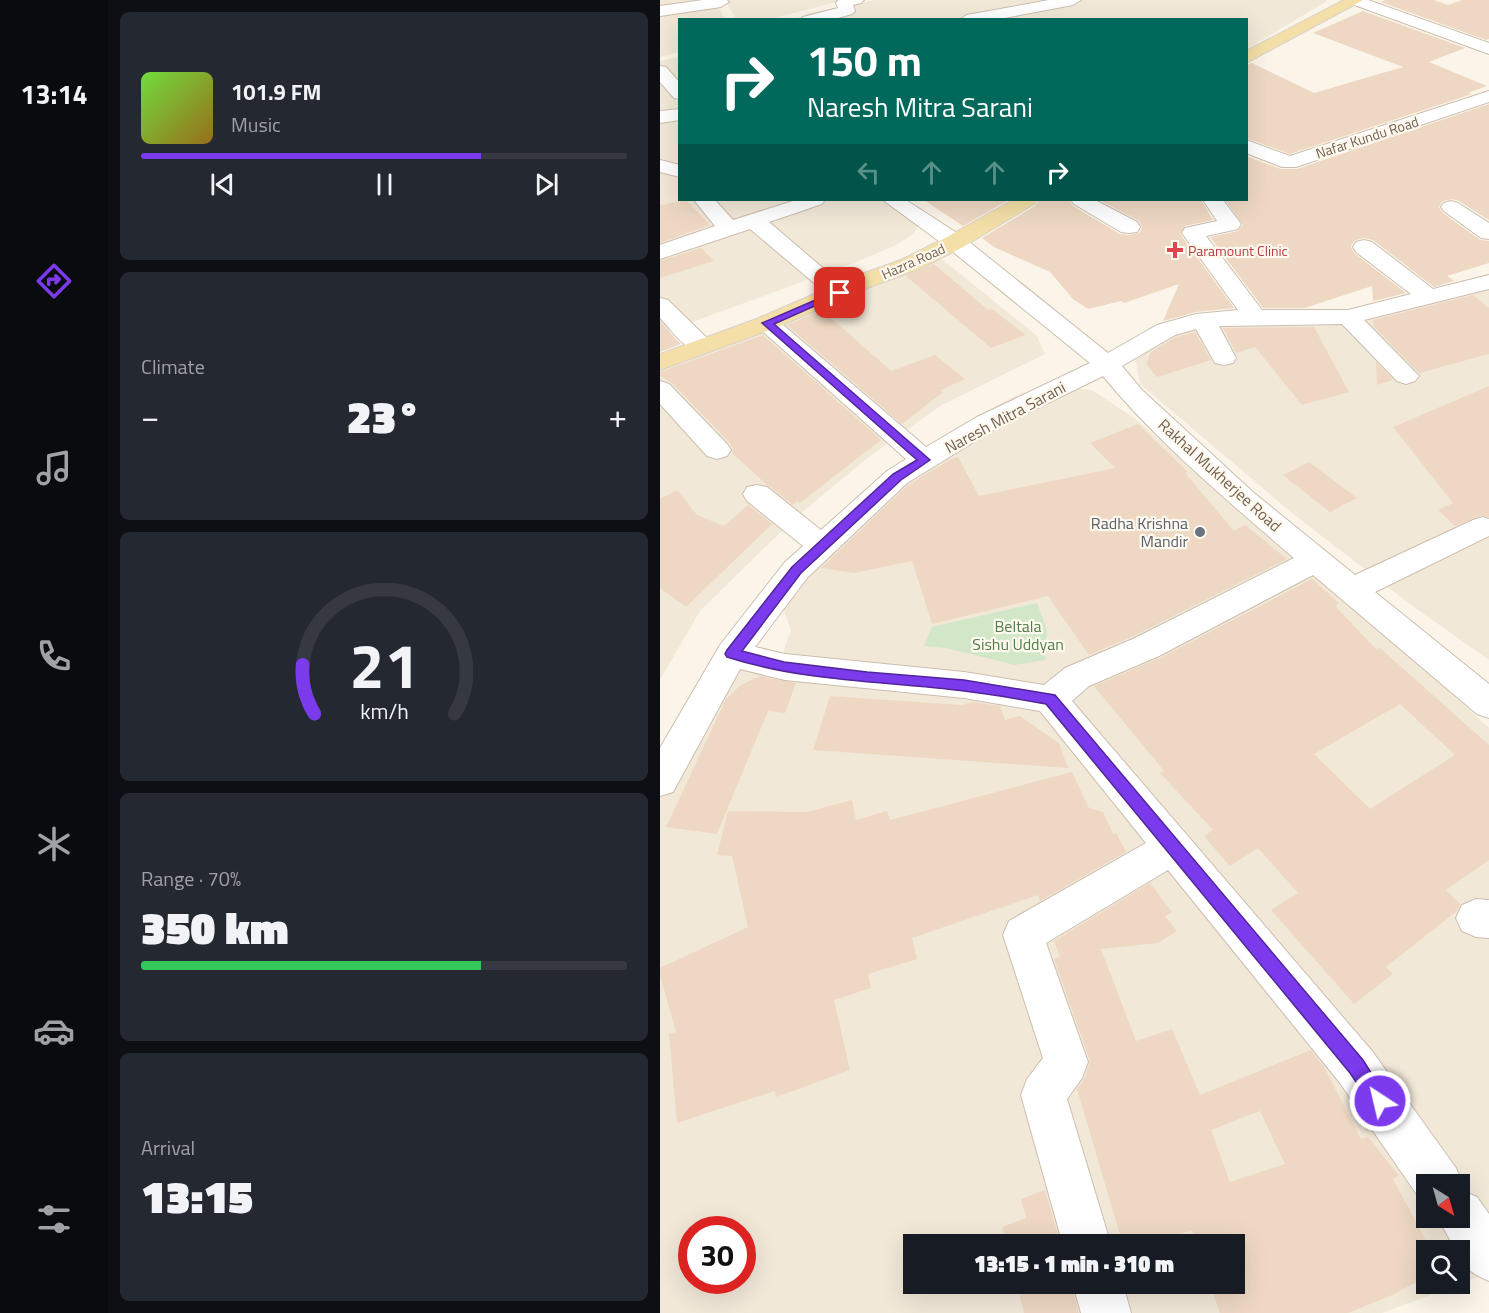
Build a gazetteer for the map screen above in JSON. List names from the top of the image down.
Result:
{
  "streets": {
    "main road": ["Hazra Road"],
    "street": ["Nafar Kundu Road", "Naresh Mitra Sarani", "Rakhal Mukherjee Road"]
  },
  "crossings": [
    ["Hazra Road", "Rakhal Mukherjee Road"],
    ["Naresh Mitra Sarani", "Rakhal Mukherjee Road"]
  ],
  "parks": ["Beltala Sishu Uddyan"],
  "places": {
    "health": ["Paramount Clinic"],
    "other": ["Radha Krishna Mandir"]
  },
  "north": "bottom right",
  "page": {
    "tabs": "13:14",
    "turn": ["150 m", "Naresh Mitra Sarani"],
    "song": ["101.9 FM", "Music"],
    "tile": [
      "Climate",
      ["Range · 70%", "350 km"],
      ["Arrival", "13:15"]
    ],
    "heat": ["−", "23°", "+"],
    "limit": "30",
    "trip": "13:15 · 1 min · 310 m",
    "gauge": ["21", "km/h"]
  }
}
